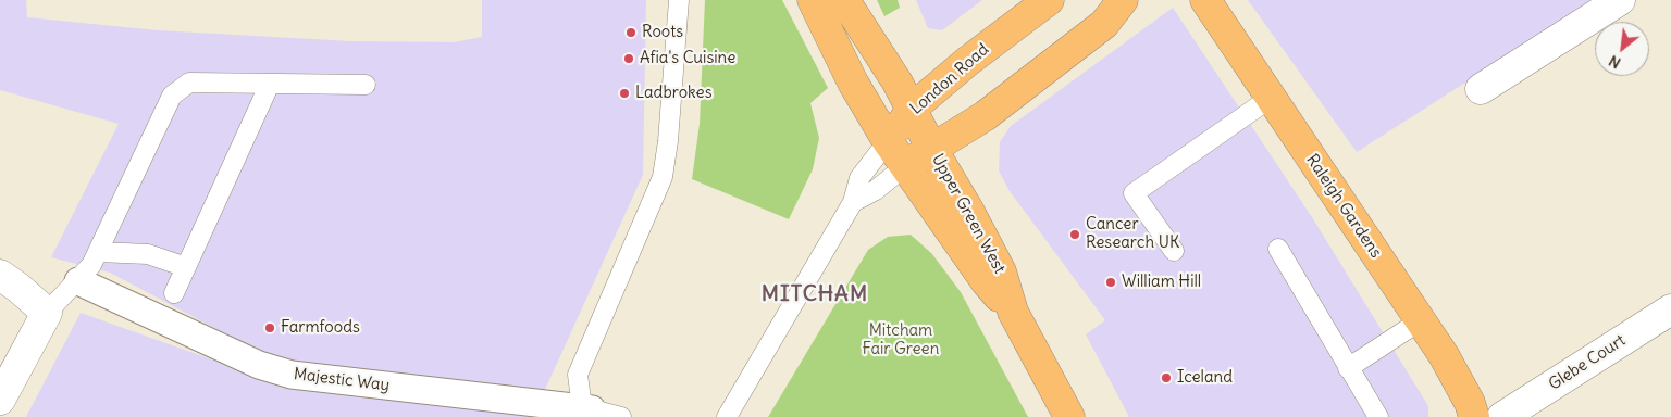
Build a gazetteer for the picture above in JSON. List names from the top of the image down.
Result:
{
  "streets": {
    "main road": ["London Road", "Raleigh Gardens", "Upper Green West"],
    "street": ["Glebe Court", "Majestic Way"]
  },
  "crossings": [
    ["London Road", "Upper Green West"]
  ],
  "districts": ["MITCHAM"],
  "parks": ["Mitcham Fair Green"],
  "places": [
    "Roots",
    "Afia's Cuisine",
    "Ladbrokes",
    "Cancer Research UK",
    "William Hill",
    "Farmfoods",
    "Iceland"
  ],
  "north": "bottom left"
}
